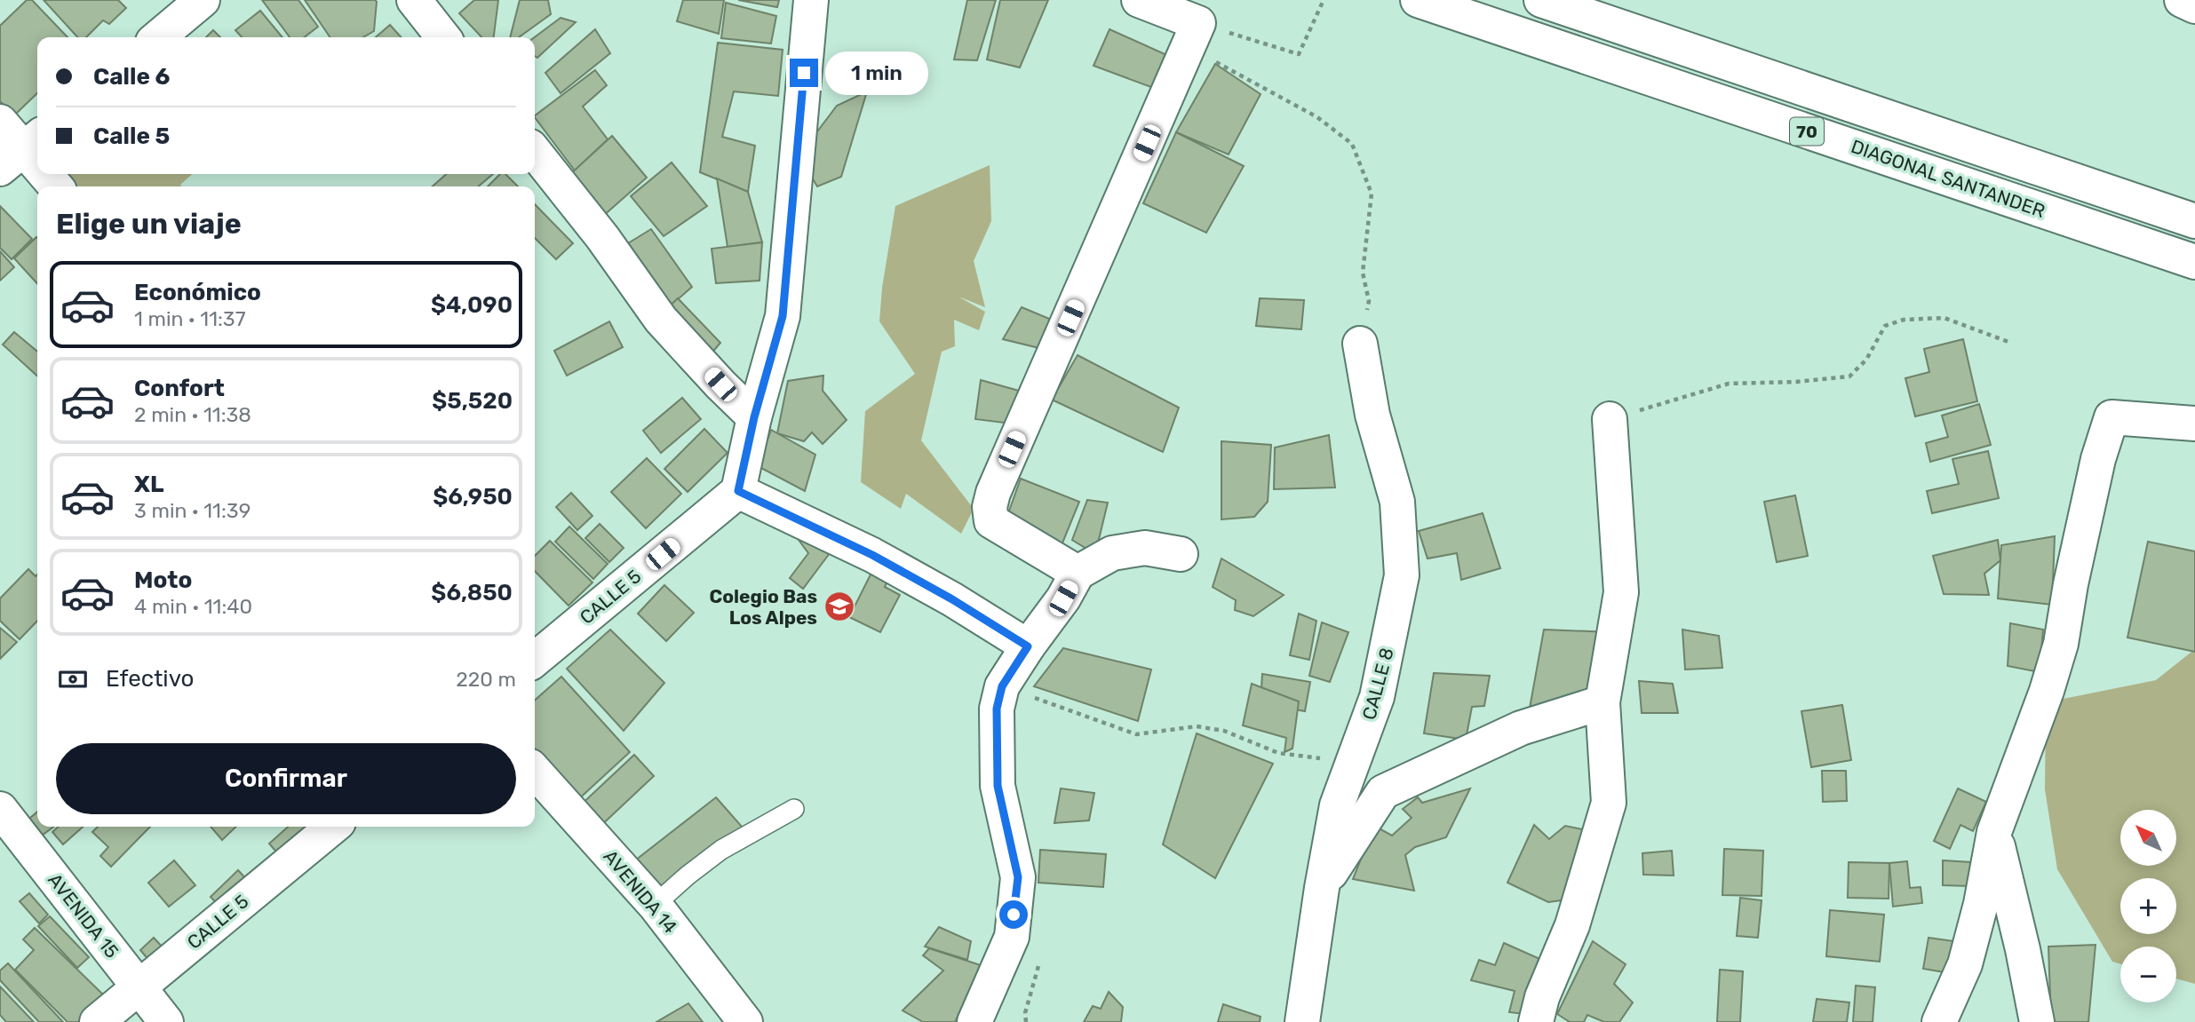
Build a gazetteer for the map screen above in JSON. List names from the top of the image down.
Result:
{
  "streets": {
    "street": [
      "70",
      "DIAGONAL SANTANDER",
      "CALLE 5",
      "CALLE 8",
      "AVENIDA 14",
      "AVENIDA 15"
    ]
  },
  "crossings": [
    ["CALLE 5", "AVENIDA 15"]
  ],
  "places": {
    "school or university": ["Colegio Bas Los Alpes"]
  },
  "north": "top left",
  "page": {
    "banner": ["Calle 6", "Calle 5"],
    "bubble": "1 min",
    "heading": "Elige un viaje",
    "list": [
      {
        "name": "Económico",
        "note": "1 min · 11:37",
        "value": "$4,090"
      },
      {
        "name": "Confort",
        "note": "2 min · 11:38",
        "value": "$5,520"
      },
      {
        "name": "XL",
        "note": "3 min · 11:39",
        "value": "$6,950"
      },
      {
        "name": "Moto",
        "note": "4 min · 11:40",
        "value": "$6,850"
      }
    ],
    "pay": ["Efectivo", "220 m"],
    "buttons": "Confirmar",
    "map_buttons": ["+", "−"]
  }
}
